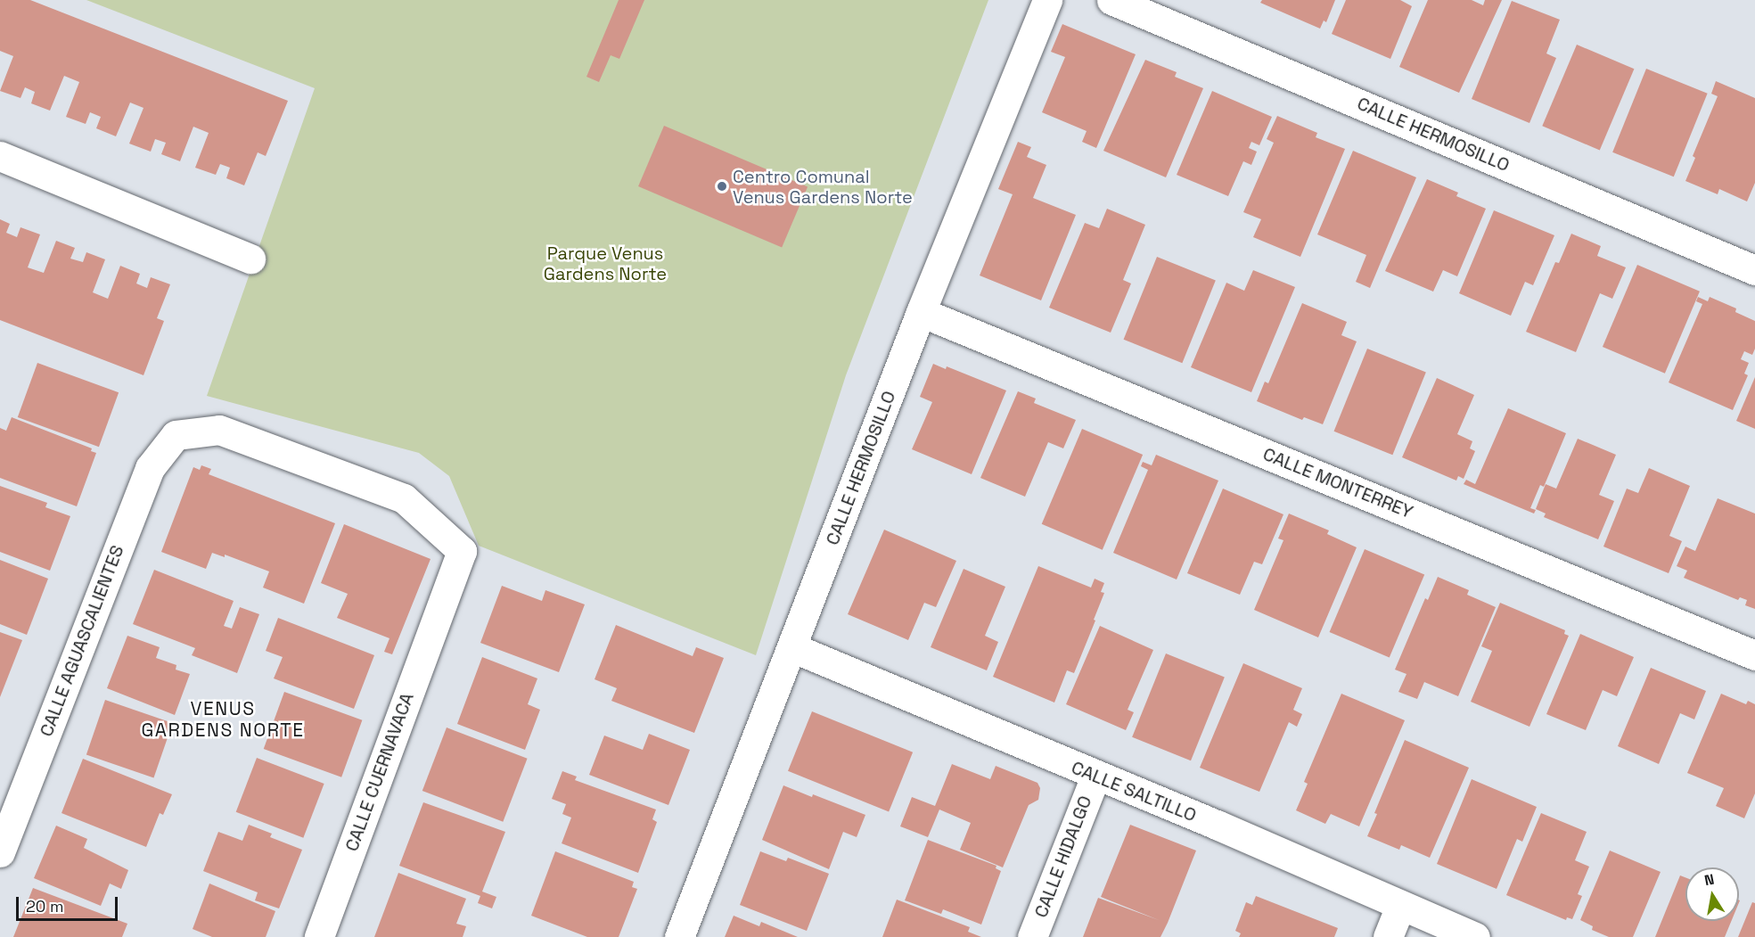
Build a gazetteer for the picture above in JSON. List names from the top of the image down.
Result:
{
  "streets": {
    "street": [
      "CALLE HERMOSILLO",
      "CALLE MONTERREY",
      "CALLE AGUASCALIENTES",
      "CALLE CUERNAVACA",
      "CALLE SALTILLO",
      "CALLE HIDALGO"
    ]
  },
  "crossings": [
    ["CALLE HERMOSILLO", "CALLE MONTERREY"],
    ["CALLE HERMOSILLO", "CALLE SALTILLO"],
    ["CALLE AGUASCALIENTES", "CALLE CUERNAVACA"],
    ["CALLE SALTILLO", "CALLE HIDALGO"]
  ],
  "districts": ["VENUS GARDENS NORTE"],
  "parks": ["Parque Venus Gardens Norte"],
  "places": ["Centro Comunal Venus Gardens Norte"],
  "scale_bar": "20 m",
  "north": "top"
}
